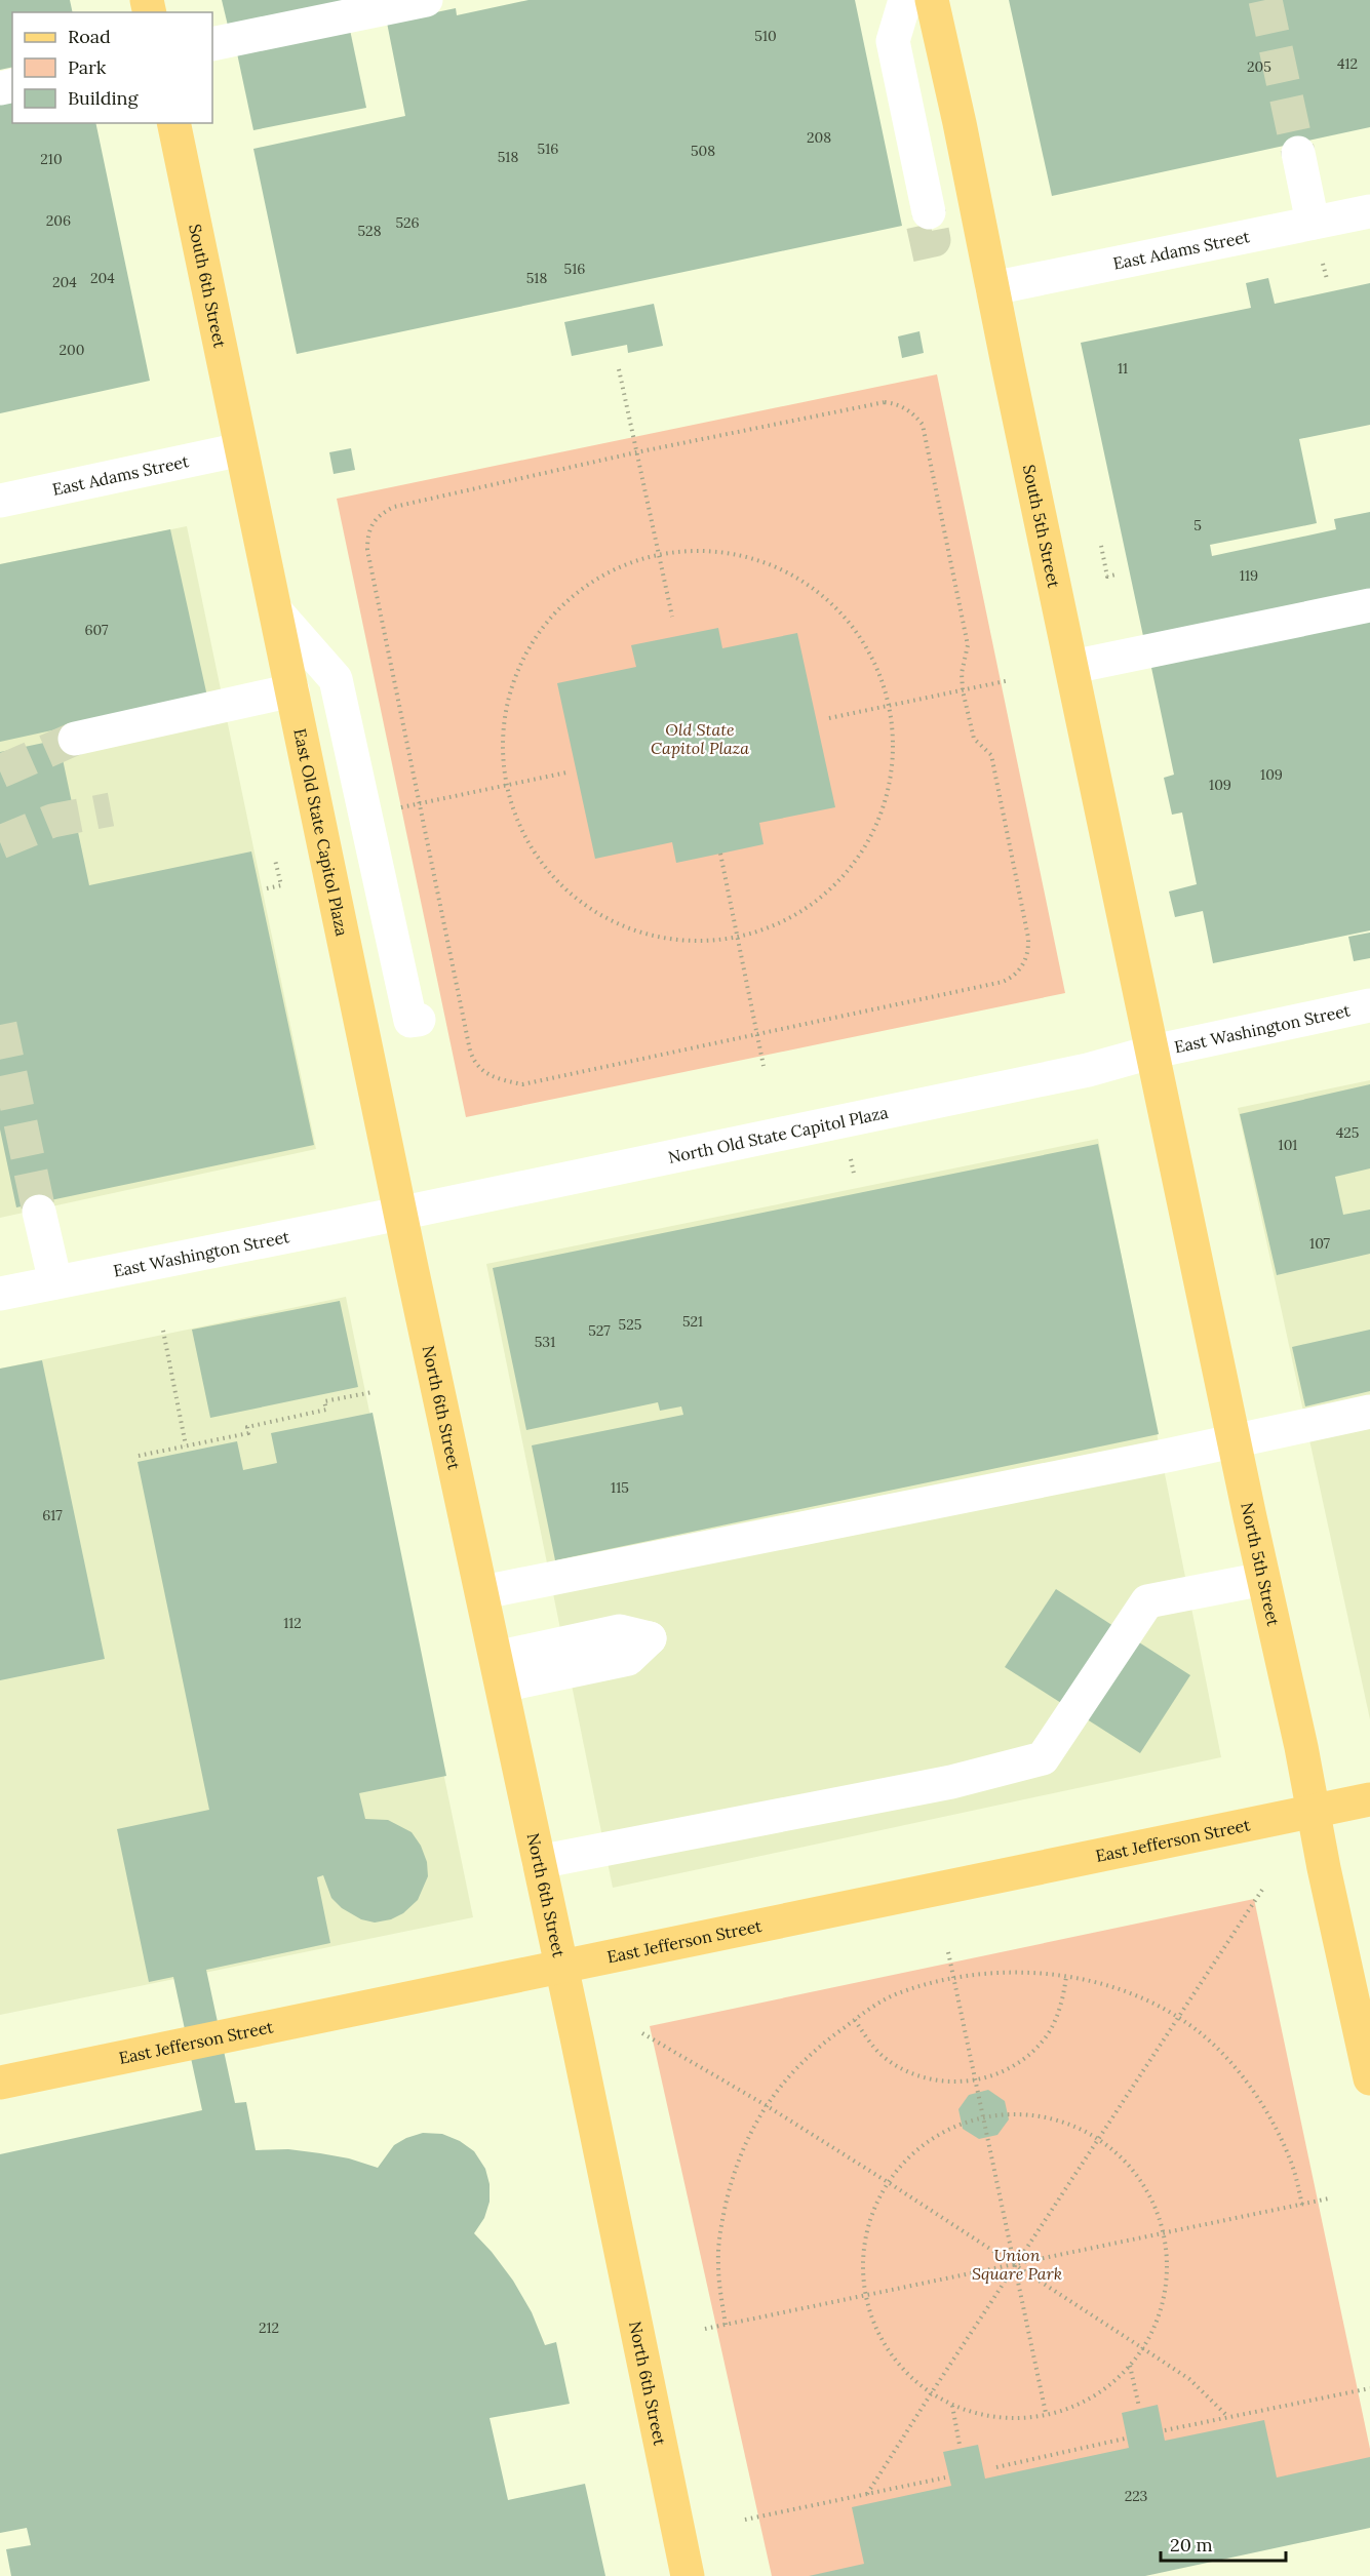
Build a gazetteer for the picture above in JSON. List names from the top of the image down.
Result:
{
  "streets": {
    "main road": [
      "South 6th Street",
      "South 5th Street",
      "East Old State Capitol Plaza",
      "North 6th Street",
      "North 5th Street",
      "East Jefferson Street"
    ],
    "street": ["East Adams Street", "East Washington Street", "North Old State Capitol Plaza"]
  },
  "crossings": [
    ["East Adams Street", "South 6th Street"],
    ["East Adams Street", "South 5th Street"],
    ["East Adams Street", "East Old State Capitol Plaza"],
    ["South 6th Street", "East Old State Capitol Plaza"],
    ["South 5th Street", "East Washington Street"],
    ["South 5th Street", "North Old State Capitol Plaza"],
    ["South 5th Street", "North 5th Street"],
    ["East Old State Capitol Plaza", "East Washington Street"],
    ["East Old State Capitol Plaza", "North Old State Capitol Plaza"],
    ["East Old State Capitol Plaza", "North 6th Street"],
    ["East Washington Street", "North Old State Capitol Plaza"],
    ["East Washington Street", "North 6th Street"],
    ["East Washington Street", "North 5th Street"],
    ["North Old State Capitol Plaza", "North 6th Street"],
    ["North Old State Capitol Plaza", "North 5th Street"],
    ["North 6th Street", "East Jefferson Street"],
    ["North 5th Street", "East Jefferson Street"]
  ],
  "parks": ["Old State Capitol Plaza", "Union Square Park"],
  "house_numbers": [
    "510",
    "412",
    "205",
    "208",
    "516",
    "508",
    "518",
    "210",
    "206",
    "526",
    "528",
    "516",
    "204",
    "518",
    "204",
    "200",
    "11",
    "5",
    "119",
    "607",
    "109",
    "109",
    "425",
    "101",
    "107",
    "521",
    "525",
    "527",
    "531",
    "115",
    "617",
    "112",
    "212",
    "223"
  ],
  "legend": ["Road", "Park", "Building"],
  "scale_bar": "20 m"
}
